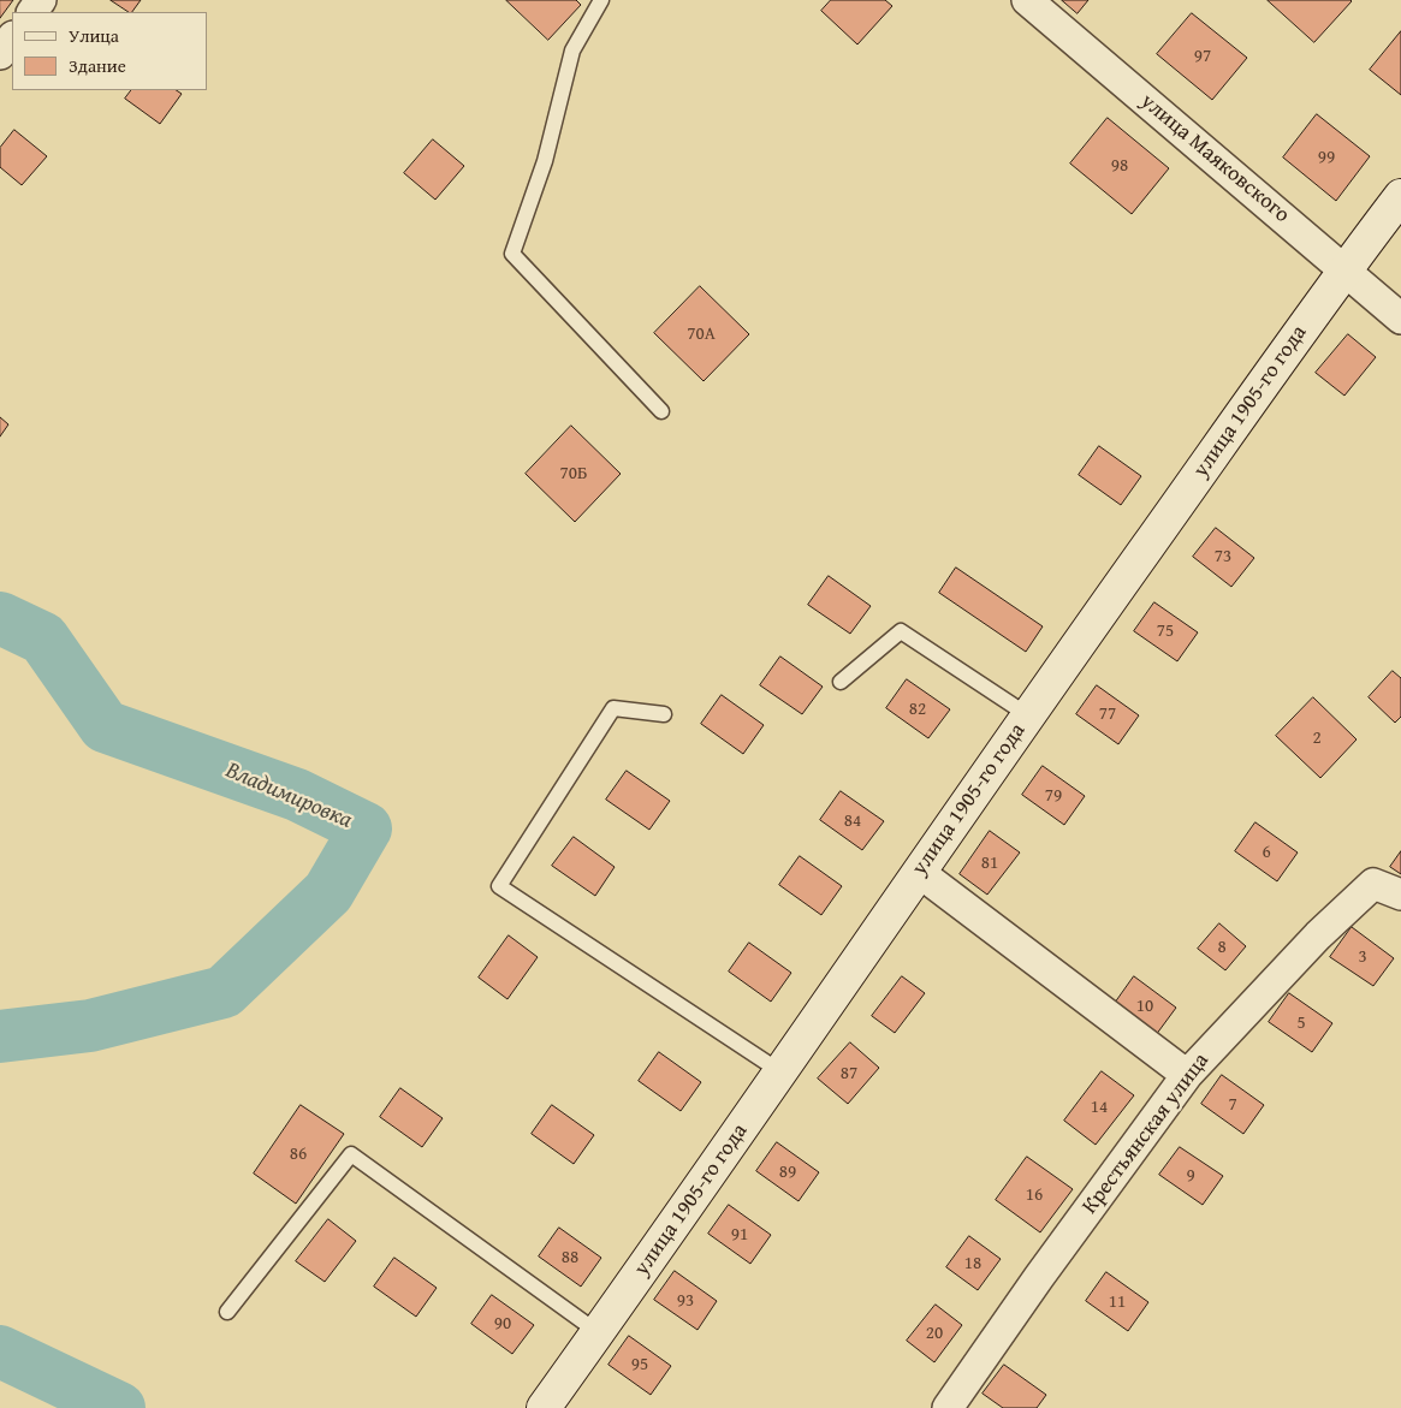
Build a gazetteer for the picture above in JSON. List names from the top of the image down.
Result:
{
  "streets": {
    "street": ["улица Маяковского", "улица 1905-го года", "Крестьянская улица"]
  },
  "crossings": [
    ["улица Маяковского", "улица 1905-го года"]
  ],
  "water": ["Владимировка"],
  "house_numbers": [
    "97",
    "99",
    "98",
    "70А",
    "70Б",
    "73",
    "75",
    "82",
    "77",
    "2",
    "79",
    "84",
    "6",
    "81",
    "8",
    "3",
    "10",
    "5",
    "87",
    "7",
    "14",
    "86",
    "89",
    "9",
    "16",
    "91",
    "88",
    "18",
    "93",
    "11",
    "90",
    "20",
    "95"
  ],
  "legend": ["Улица", "Здание"]
}
